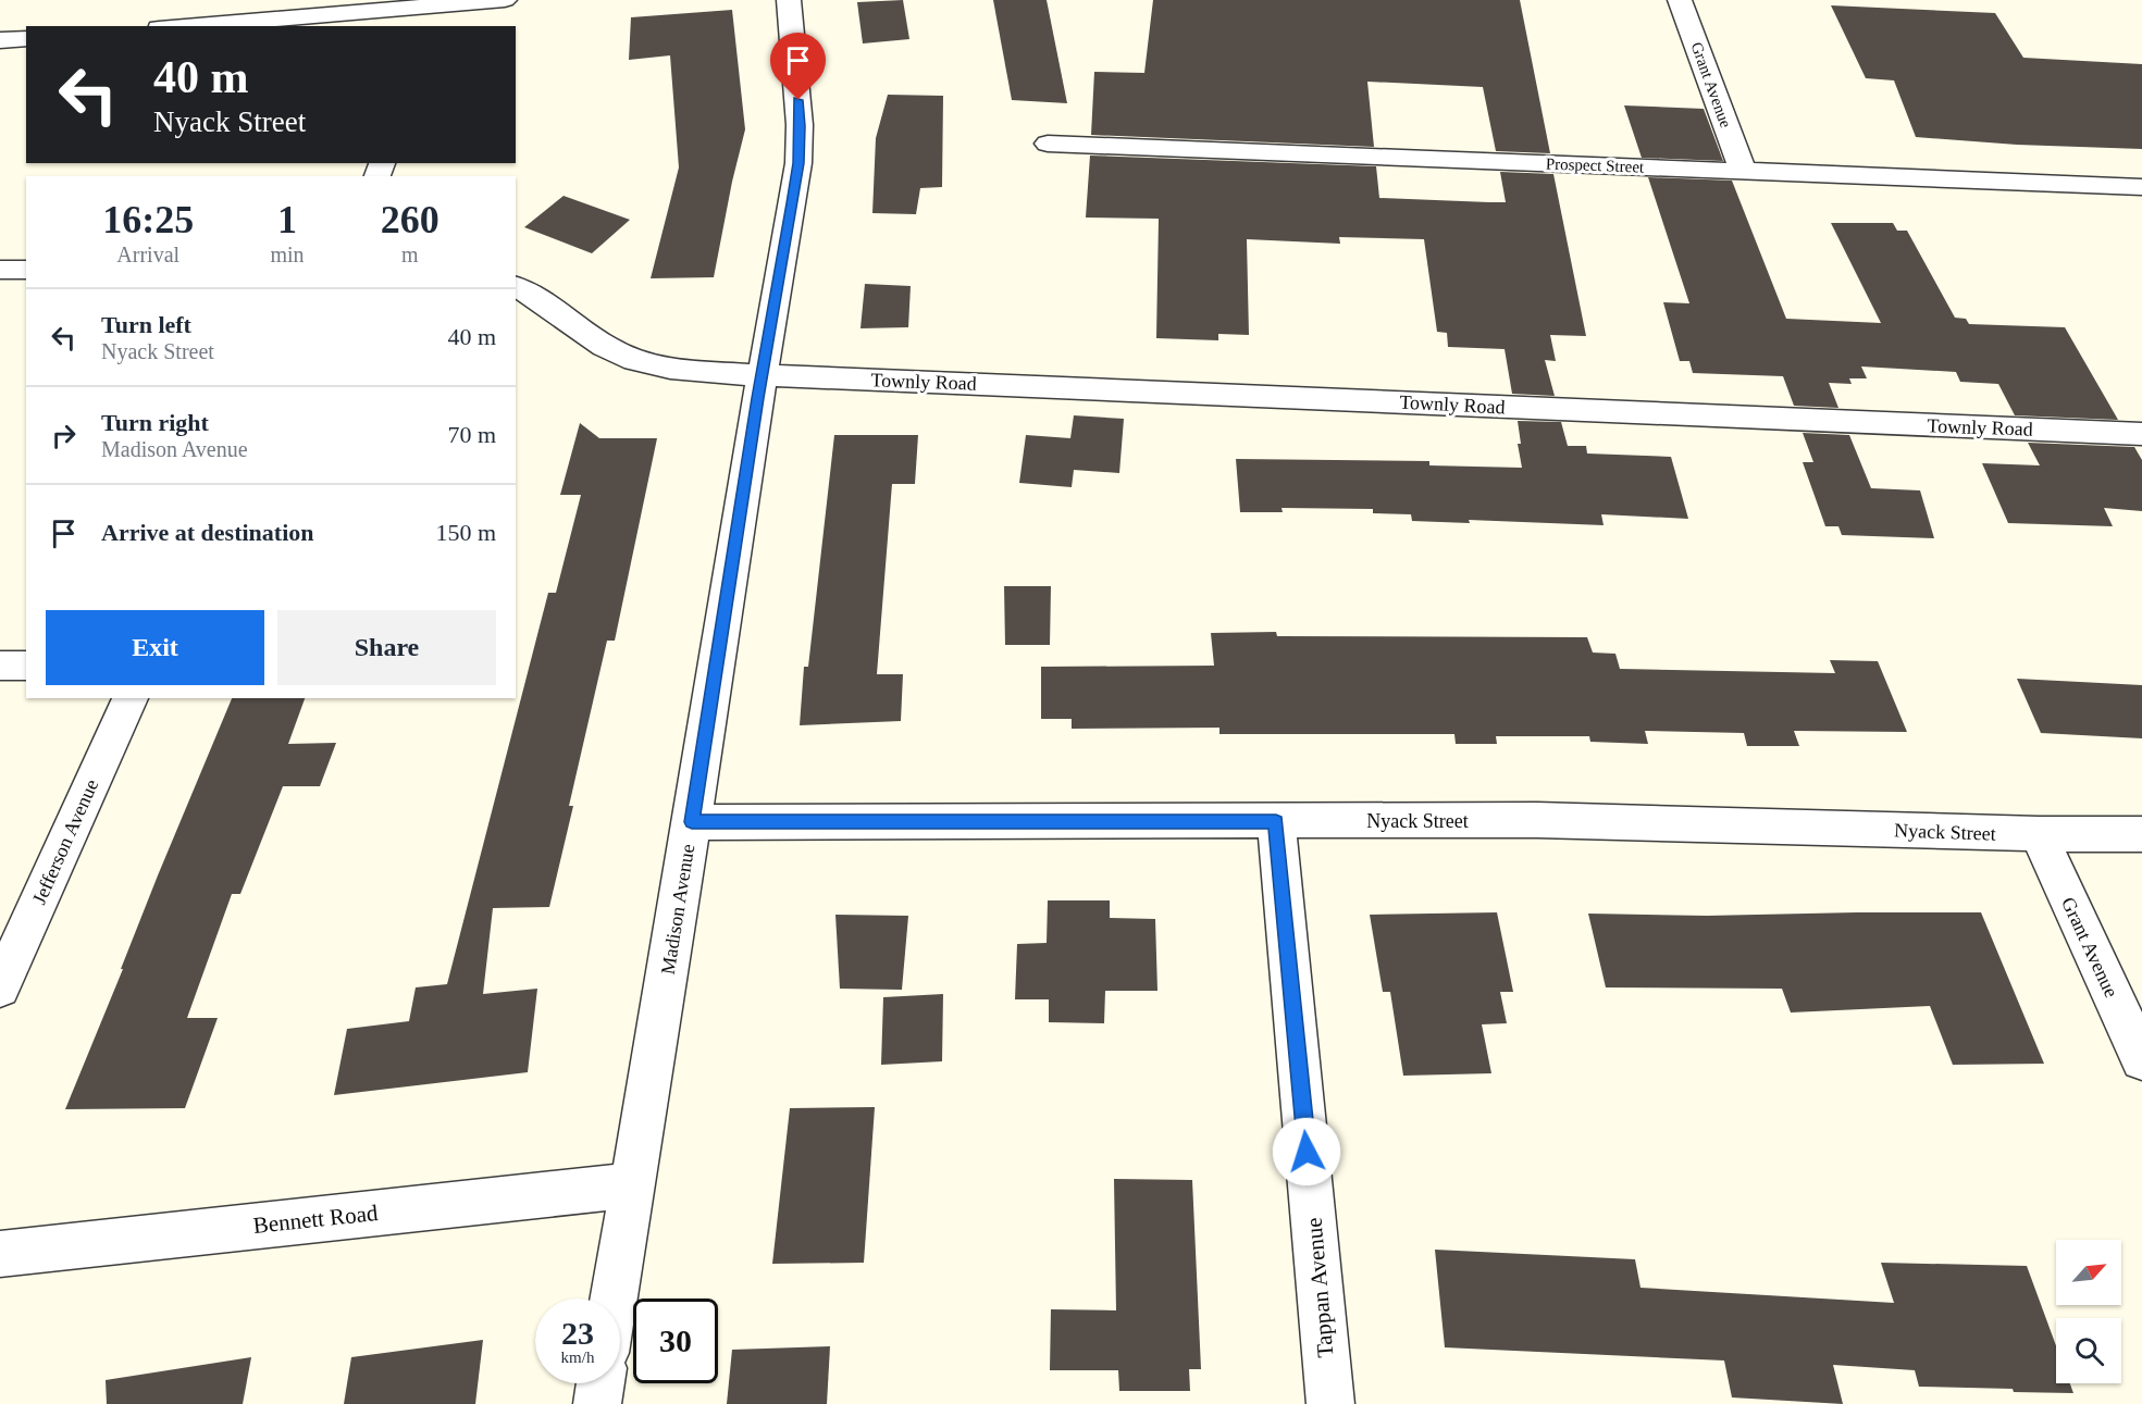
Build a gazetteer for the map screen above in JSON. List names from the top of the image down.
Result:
{
  "streets": {
    "street": [
      "Grant Avenue",
      "Prospect Street",
      "Townly Road",
      "Nyack Street",
      "Jefferson Avenue",
      "Madison Avenue",
      "Bennett Road",
      "Tappan Avenue"
    ]
  },
  "crossings": [
    ["Grant Avenue", "Prospect Street"],
    ["Grant Avenue", "Nyack Street"],
    ["Townly Road", "Madison Avenue"],
    ["Nyack Street", "Madison Avenue"],
    ["Nyack Street", "Tappan Avenue"],
    ["Madison Avenue", "Bennett Road"]
  ],
  "north": "top right",
  "page": {
    "turn": ["40 m", "Nyack Street"],
    "eta": [
      "16:25",
      "Arrival",
      "1",
      "min",
      "260",
      "m"
    ],
    "list": [
      {
        "name": "Turn left",
        "note": "Nyack Street",
        "value": "40 m"
      },
      {
        "name": "Turn right",
        "note": "Madison Avenue",
        "value": "70 m"
      },
      {
        "name": "Arrive at destination",
        "value": "150 m"
      }
    ],
    "buttons": ["Exit", "Share"],
    "speed": "23 km/h",
    "limit": "30"
  }
}
